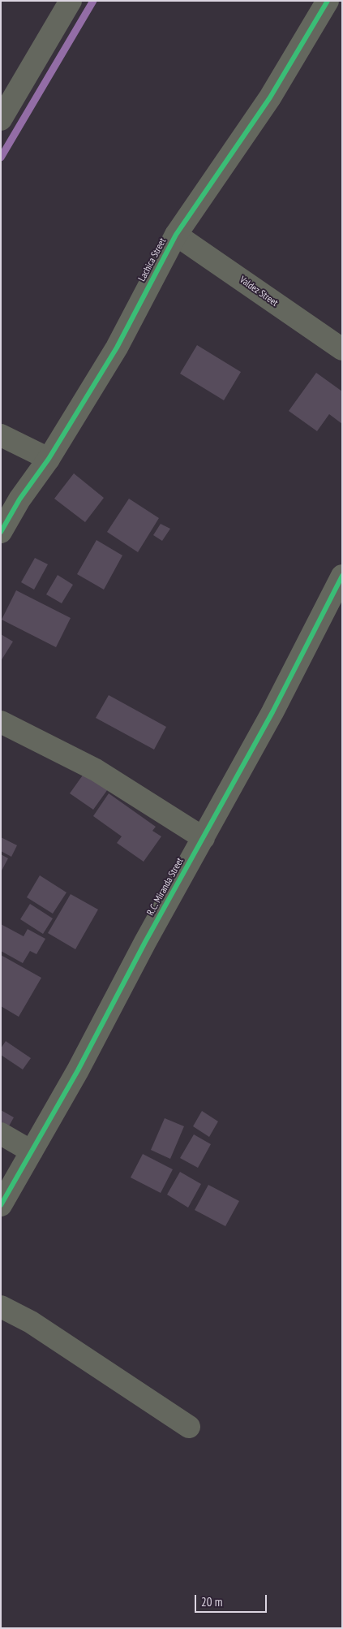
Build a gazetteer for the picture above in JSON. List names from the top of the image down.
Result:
{
  "streets": {
    "street": ["Lachica Street", "Valdez Street", "R.C. Miranda Street"]
  },
  "crossings": [
    ["Lachica Street", "Valdez Street"]
  ],
  "scale_bar": "20 m"
}
